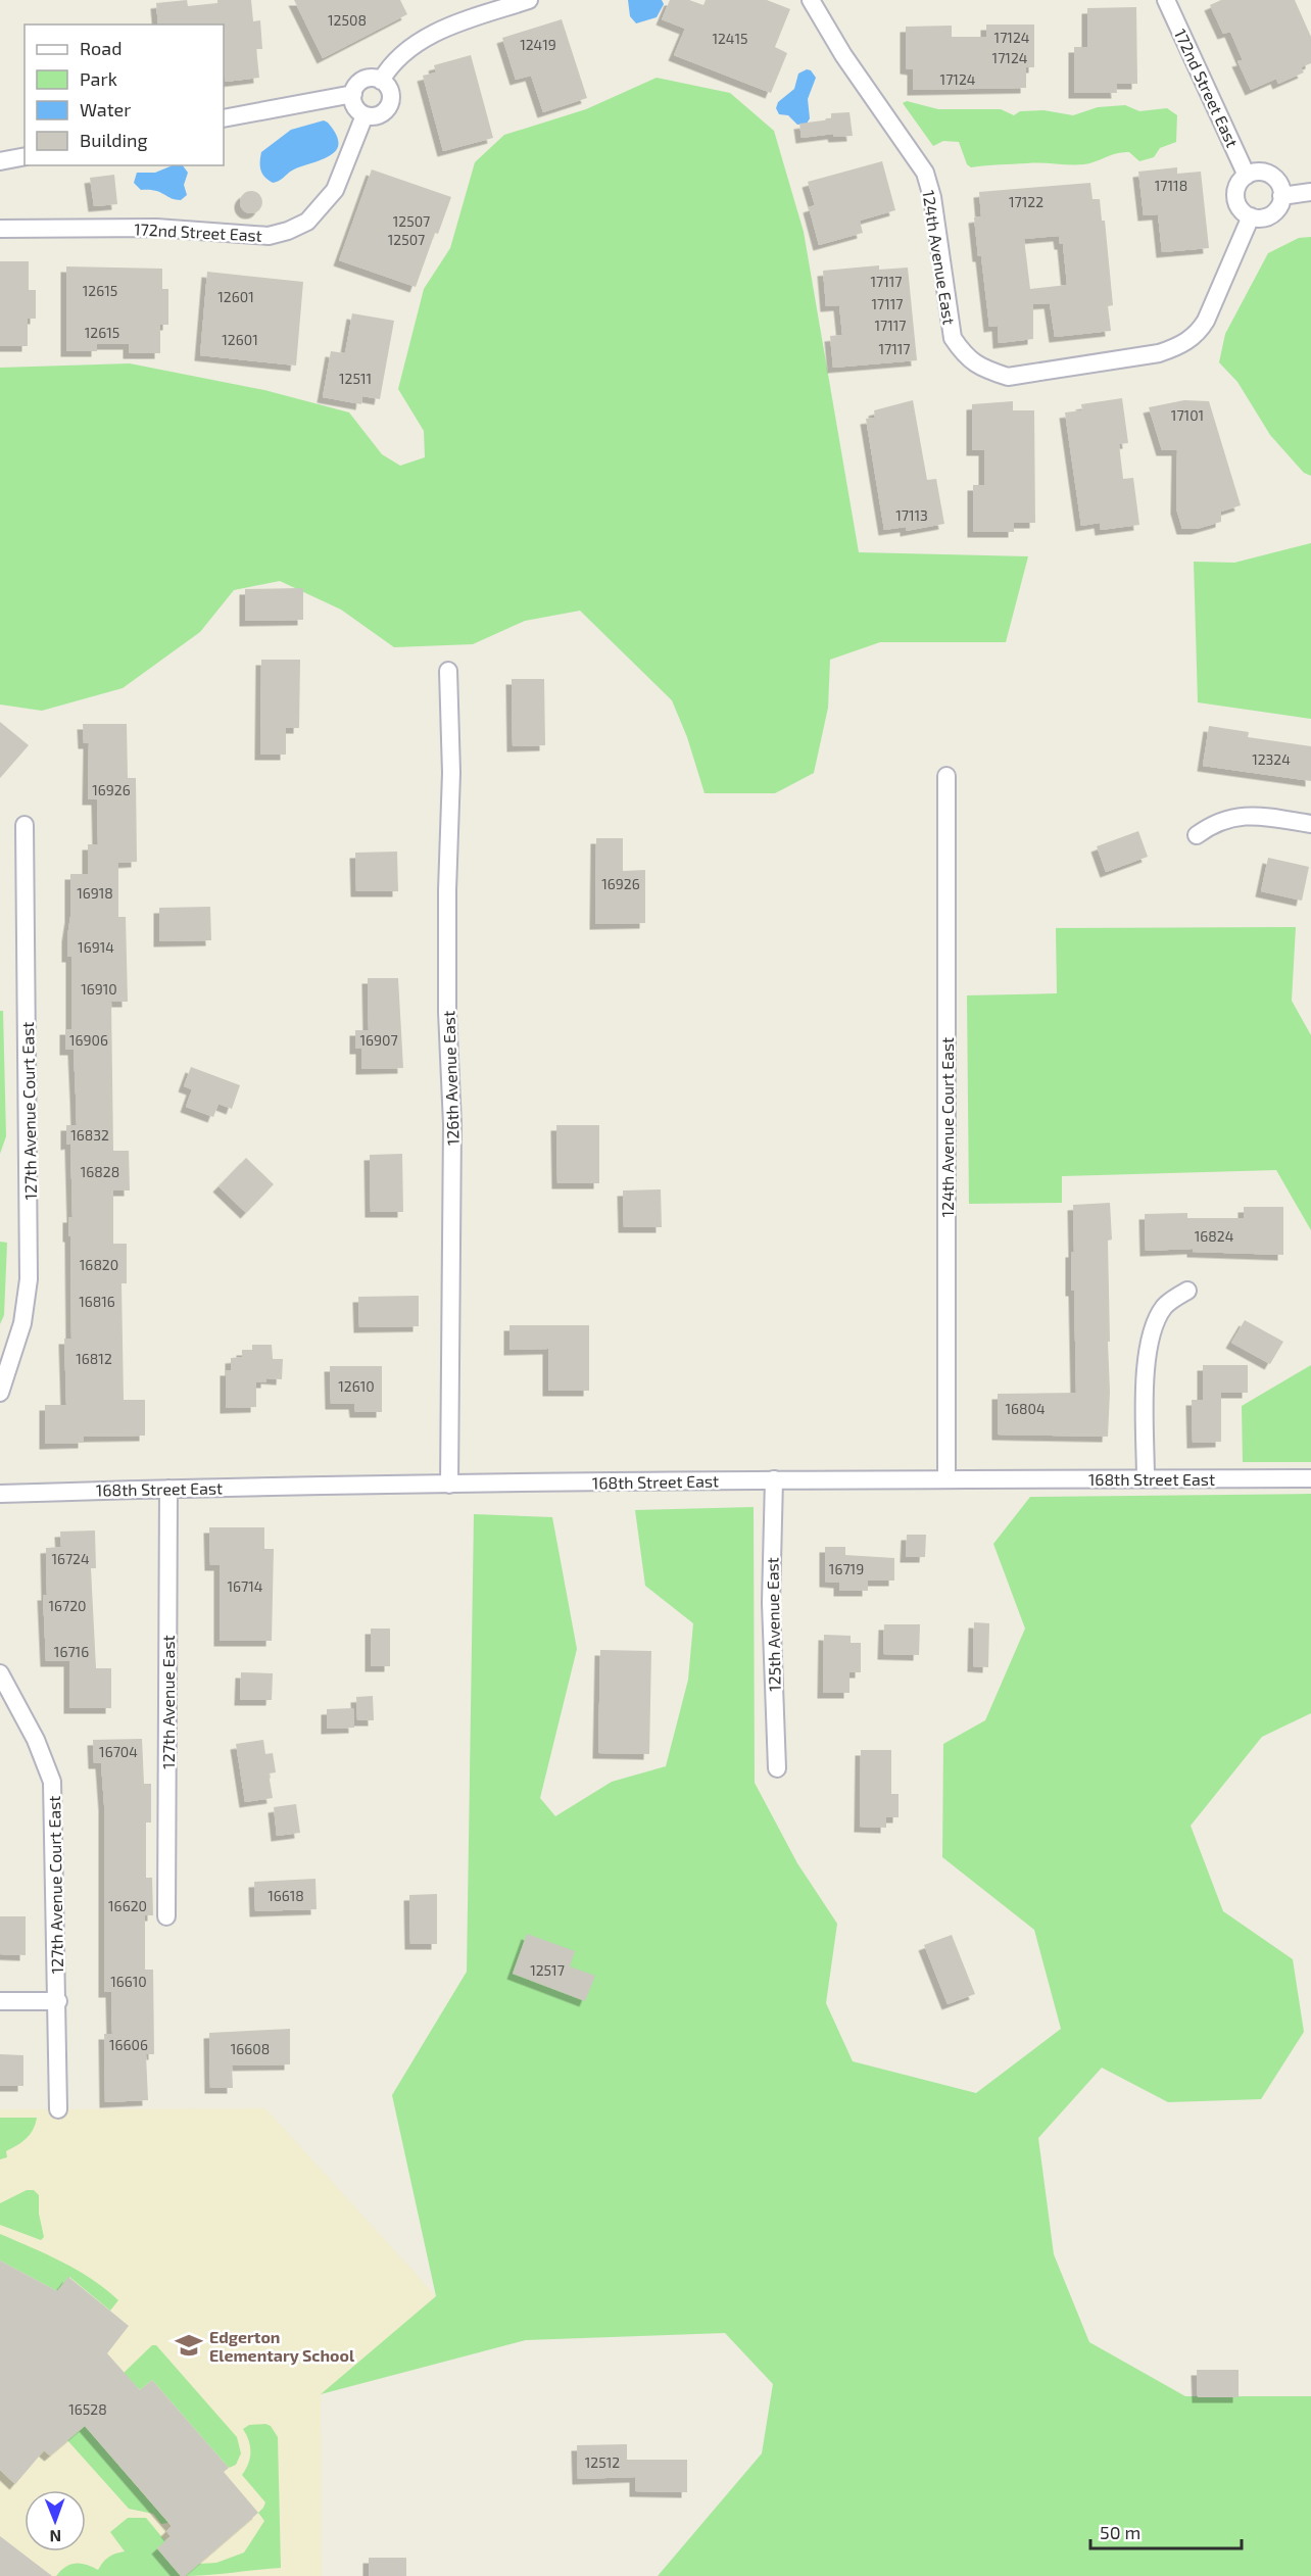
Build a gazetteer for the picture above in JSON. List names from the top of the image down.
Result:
{
  "streets": {
    "street": [
      "172nd Street East",
      "124th Avenue East",
      "126th Avenue East",
      "127th Avenue Court East",
      "124th Avenue Court East",
      "168th Street East",
      "125th Avenue East",
      "127th Avenue East"
    ]
  },
  "crossings": [
    ["172nd Street East", "124th Avenue East"],
    ["126th Avenue East", "168th Street East"],
    ["124th Avenue Court East", "168th Street East"],
    ["168th Street East", "125th Avenue East"],
    ["168th Street East", "127th Avenue East"]
  ],
  "places": {
    "school or university": ["Edgerton Elementary School"]
  },
  "house_numbers": [
    "12508",
    "17124",
    "12415",
    "12419",
    "17124",
    "17124",
    "17118",
    "17122",
    "12507",
    "12507",
    "17117",
    "12615",
    "12601",
    "17117",
    "17117",
    "12615",
    "12601",
    "17117",
    "12511",
    "17101",
    "17113",
    "12324",
    "16926",
    "16926",
    "16918",
    "16914",
    "16910",
    "16906",
    "16907",
    "16832",
    "16828",
    "16824",
    "16820",
    "16816",
    "16812",
    "12610",
    "16804",
    "16724",
    "16719",
    "16714",
    "16720",
    "16716",
    "16704",
    "16618",
    "16620",
    "12517",
    "16610",
    "16606",
    "16608",
    "16528",
    "12512"
  ],
  "legend": [
    "Road",
    "Park",
    "Water",
    "Building"
  ],
  "scale_bar": "50 m",
  "north": "bottom"
}
